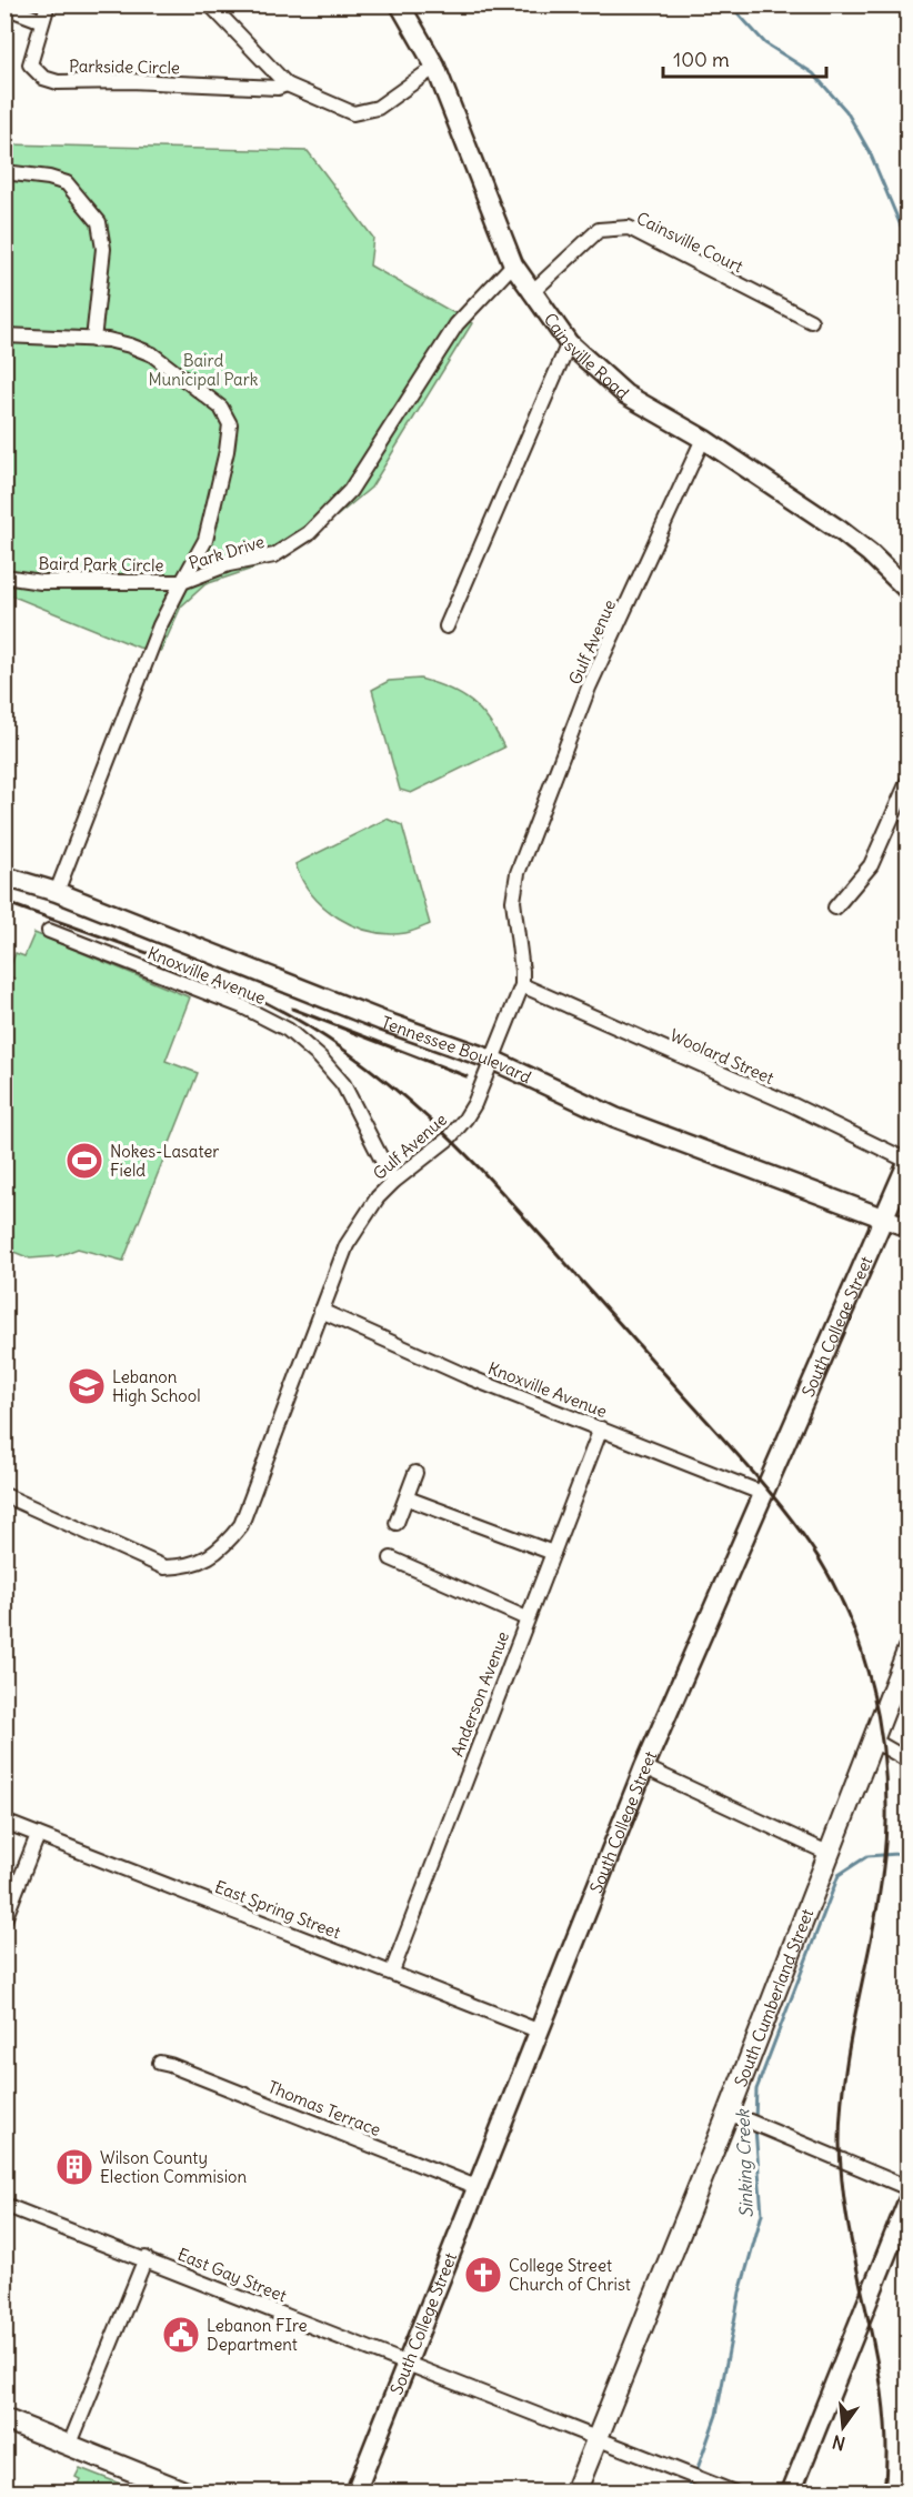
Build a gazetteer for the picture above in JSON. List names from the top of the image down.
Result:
{
  "streets": {
    "main road": [
      "Cainsville Road",
      "Tennessee Boulevard",
      "South College Street",
      "South Cumberland Street"
    ],
    "street": [
      "Parkside Circle",
      "Cainsville Court",
      "Park Drive",
      "Baird Park Circle",
      "Gulf Avenue",
      "Knoxville Avenue",
      "Woolard Street",
      "Anderson Avenue",
      "East Spring Street",
      "Thomas Terrace",
      "East Gay Street"
    ]
  },
  "crossings": [
    ["Parkside Circle", "Cainsville Road"],
    ["Cainsville Court", "Cainsville Road"],
    ["Cainsville Road", "Park Drive"],
    ["Cainsville Road", "Gulf Avenue"],
    ["Park Drive", "Baird Park Circle"],
    ["Park Drive", "Tennessee Boulevard"],
    ["Gulf Avenue", "Knoxville Avenue"],
    ["Gulf Avenue", "Tennessee Boulevard"],
    ["Gulf Avenue", "Woolard Street"],
    ["Knoxville Avenue", "South College Street"],
    ["Knoxville Avenue", "Anderson Avenue"],
    ["Tennessee Boulevard", "South College Street"],
    ["Woolard Street", "South College Street"],
    ["South College Street", "East Spring Street"],
    ["South College Street", "Thomas Terrace"],
    ["South College Street", "East Gay Street"],
    ["Anderson Avenue", "East Spring Street"],
    ["South Cumberland Street", "East Gay Street"]
  ],
  "water": ["Sinking Creek"],
  "parks": ["Baird Municipal Park"],
  "places": {
    "sports": ["Nokes-Lasater Field"],
    "school or university": ["Lebanon High School"],
    "building": ["Wilson County Election Commision"],
    "church": ["College Street Church of Christ"],
    "public building": ["Lebanon FIre Department"]
  },
  "scale_bar": "100 m",
  "north": "bottom"
}
